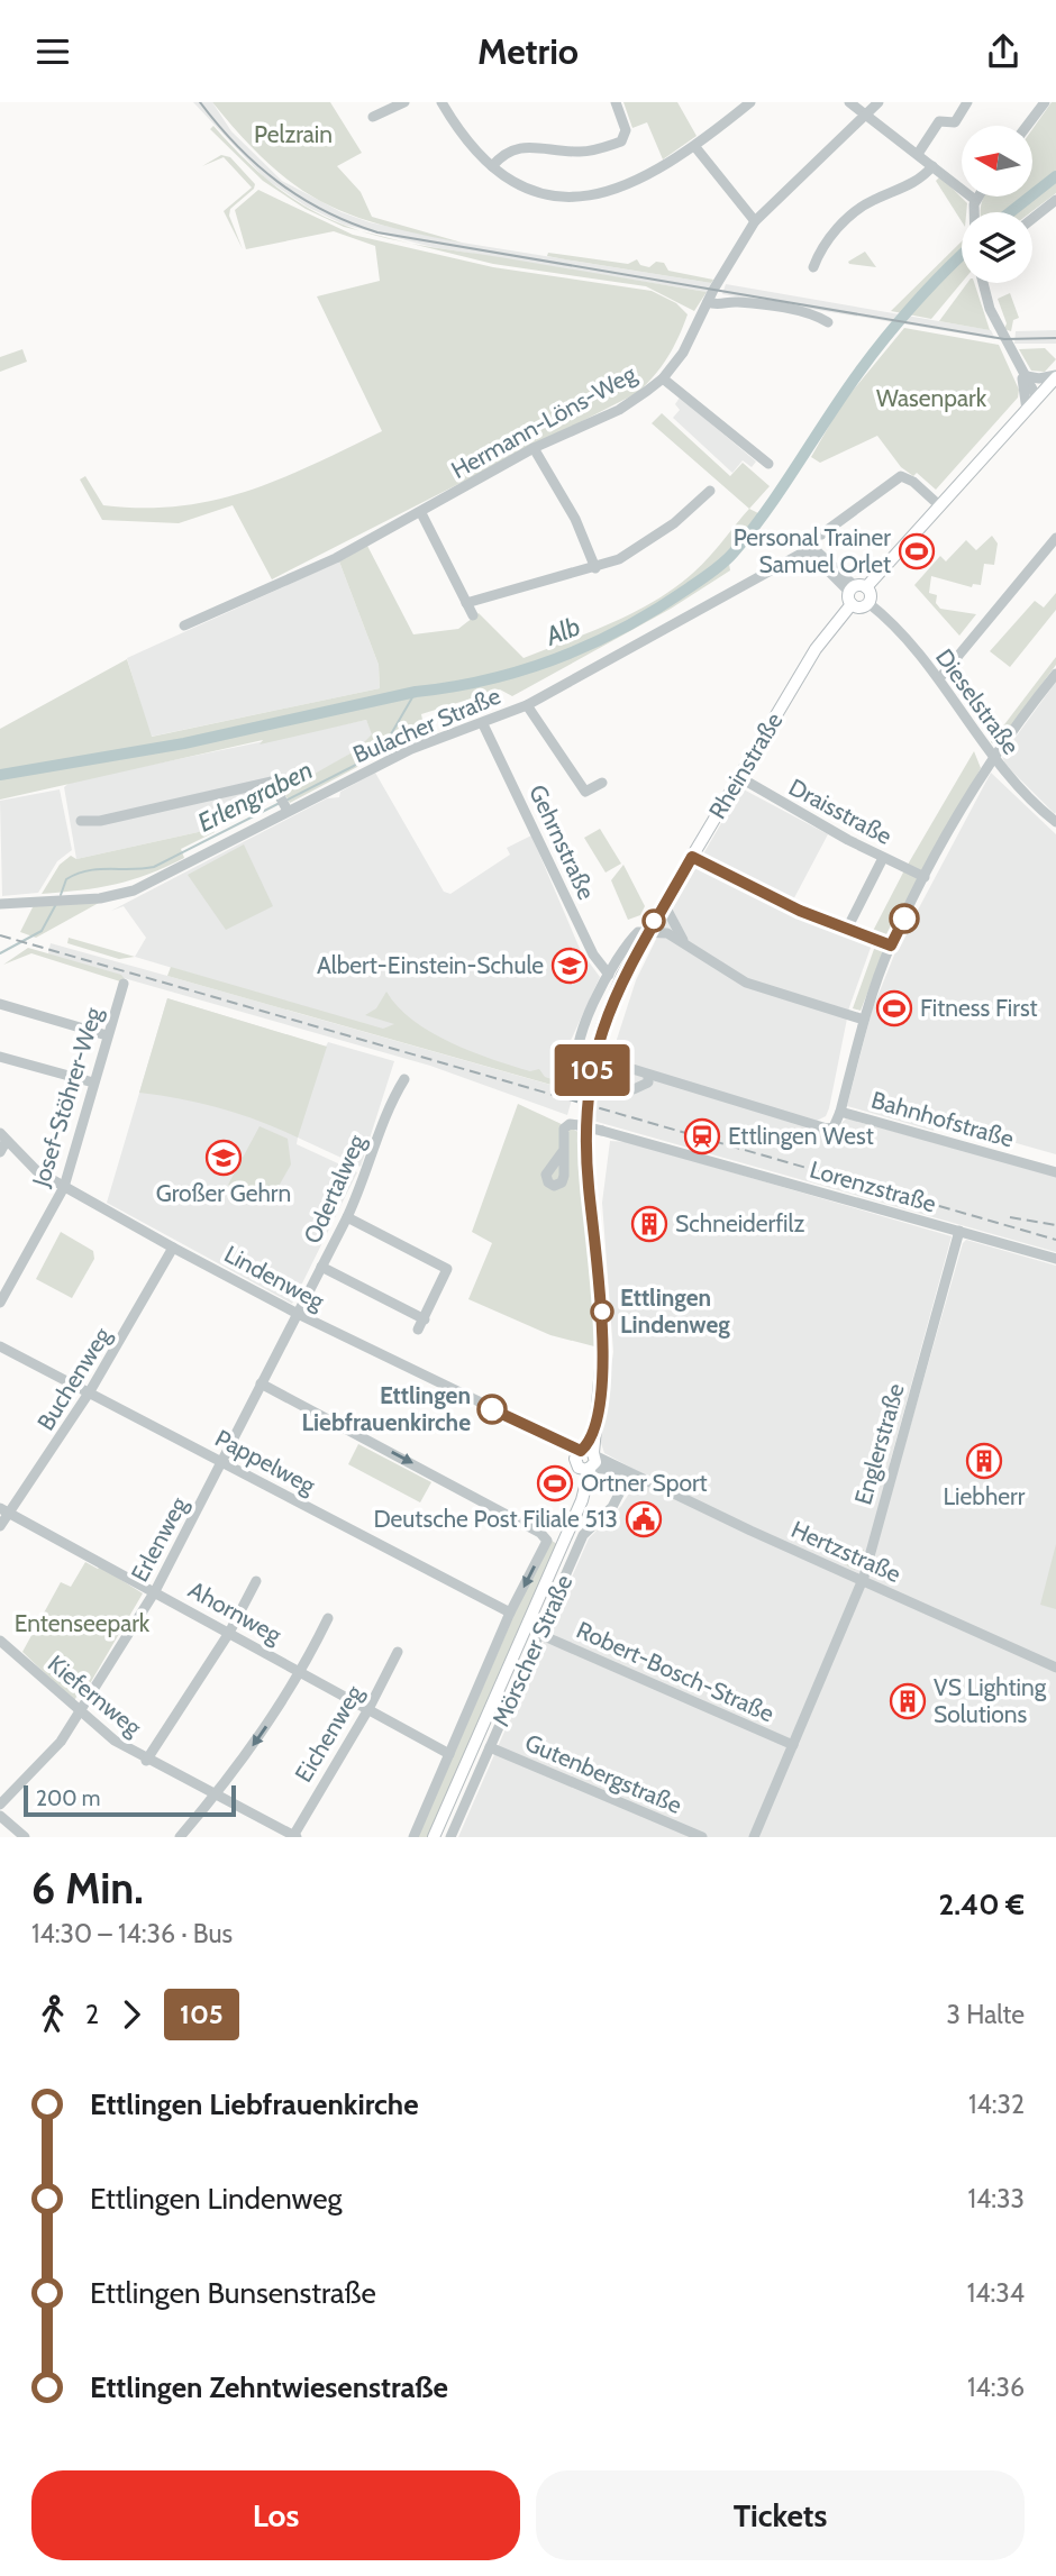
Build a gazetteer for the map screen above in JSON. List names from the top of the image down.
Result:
{
  "streets": {
    "main road": ["Rheinstraße", "Mörscher Straße"],
    "street": [
      "Hermann-Löns-Weg",
      "Dieselstraße",
      "Bulacher Straße",
      "Draisstraße",
      "Gehrnstraße",
      "Josef-Stöhrer-Weg",
      "Bahnhofstraße",
      "Lorenzstraße",
      "Odertalweg",
      "Lindenweg",
      "Buchenweg",
      "Englerstraße",
      "Pappelweg",
      "Erlenweg",
      "Hertzstraße",
      "Ahornweg",
      "Robert-Bosch-Straße",
      "Kiefernweg",
      "Eichenweg",
      "Gutenbergstraße"
    ]
  },
  "crossings": [
    ["Bulacher Straße", "Rheinstraße"],
    ["Bulacher Straße", "Gehrnstraße"],
    ["Rheinstraße", "Draisstraße"],
    ["Rheinstraße", "Gehrnstraße"],
    ["Rheinstraße", "Bahnhofstraße"],
    ["Rheinstraße", "Mörscher Straße"],
    ["Josef-Stöhrer-Weg", "Lindenweg"],
    ["Lorenzstraße", "Englerstraße"],
    ["Odertalweg", "Lindenweg"],
    ["Odertalweg", "Erlenweg"],
    ["Lindenweg", "Buchenweg"],
    ["Lindenweg", "Erlenweg"],
    ["Lindenweg", "Hertzstraße"],
    ["Lindenweg", "Mörscher Straße"],
    ["Buchenweg", "Pappelweg"],
    ["Buchenweg", "Ahornweg"],
    ["Englerstraße", "Hertzstraße"],
    ["Englerstraße", "Robert-Bosch-Straße"],
    ["Pappelweg", "Erlenweg"],
    ["Pappelweg", "Mörscher Straße"],
    ["Erlenweg", "Ahornweg"],
    ["Erlenweg", "Mörscher Straße"],
    ["Erlenweg", "Kiefernweg"],
    ["Hertzstraße", "Mörscher Straße"],
    ["Ahornweg", "Mörscher Straße"],
    ["Ahornweg", "Eichenweg"],
    ["Mörscher Straße", "Robert-Bosch-Straße"],
    ["Mörscher Straße", "Gutenbergstraße"],
    ["Kiefernweg", "Eichenweg"]
  ],
  "water": ["Alb", "Erlengraben"],
  "parks": ["Pelzrain", "Wasenpark", "Entenseepark"],
  "places": {
    "sports": ["Personal Trainer Samuel Orlet", "Fitness First", "Ortner Sport"],
    "school or university": ["Albert-Einstein-Schule", "Großer Gehrn"],
    "station": ["Ettlingen West"],
    "building": ["Schneiderfilz", "Liebherr", "VS Lighting Solutions"],
    "other": ["Ettlingen Lindenweg", "Ettlingen Liebfrauenkirche"],
    "public building": ["Deutsche Post Filiale 513"]
  },
  "lines": ["bus line 105"],
  "scale_bar": "200 m",
  "north": "left",
  "page": {
    "header": "Metrio",
    "on_map": "105",
    "scale": "200 m",
    "heading": ["6 Min.", "14:30 – 14:36 · Bus", "2.40 €"],
    "legs": ["2", "105", "3 Halte"],
    "list": [
      {
        "name": "Ettlingen Liebfrauenkirche",
        "value": "14:32"
      },
      {
        "name": "Ettlingen Lindenweg",
        "value": "14:33"
      },
      {
        "name": "Ettlingen Bunsenstraße",
        "value": "14:34"
      },
      {
        "name": "Ettlingen Zehntwiesenstraße",
        "value": "14:36"
      }
    ],
    "buttons": ["Los", "Tickets"]
  }
}
